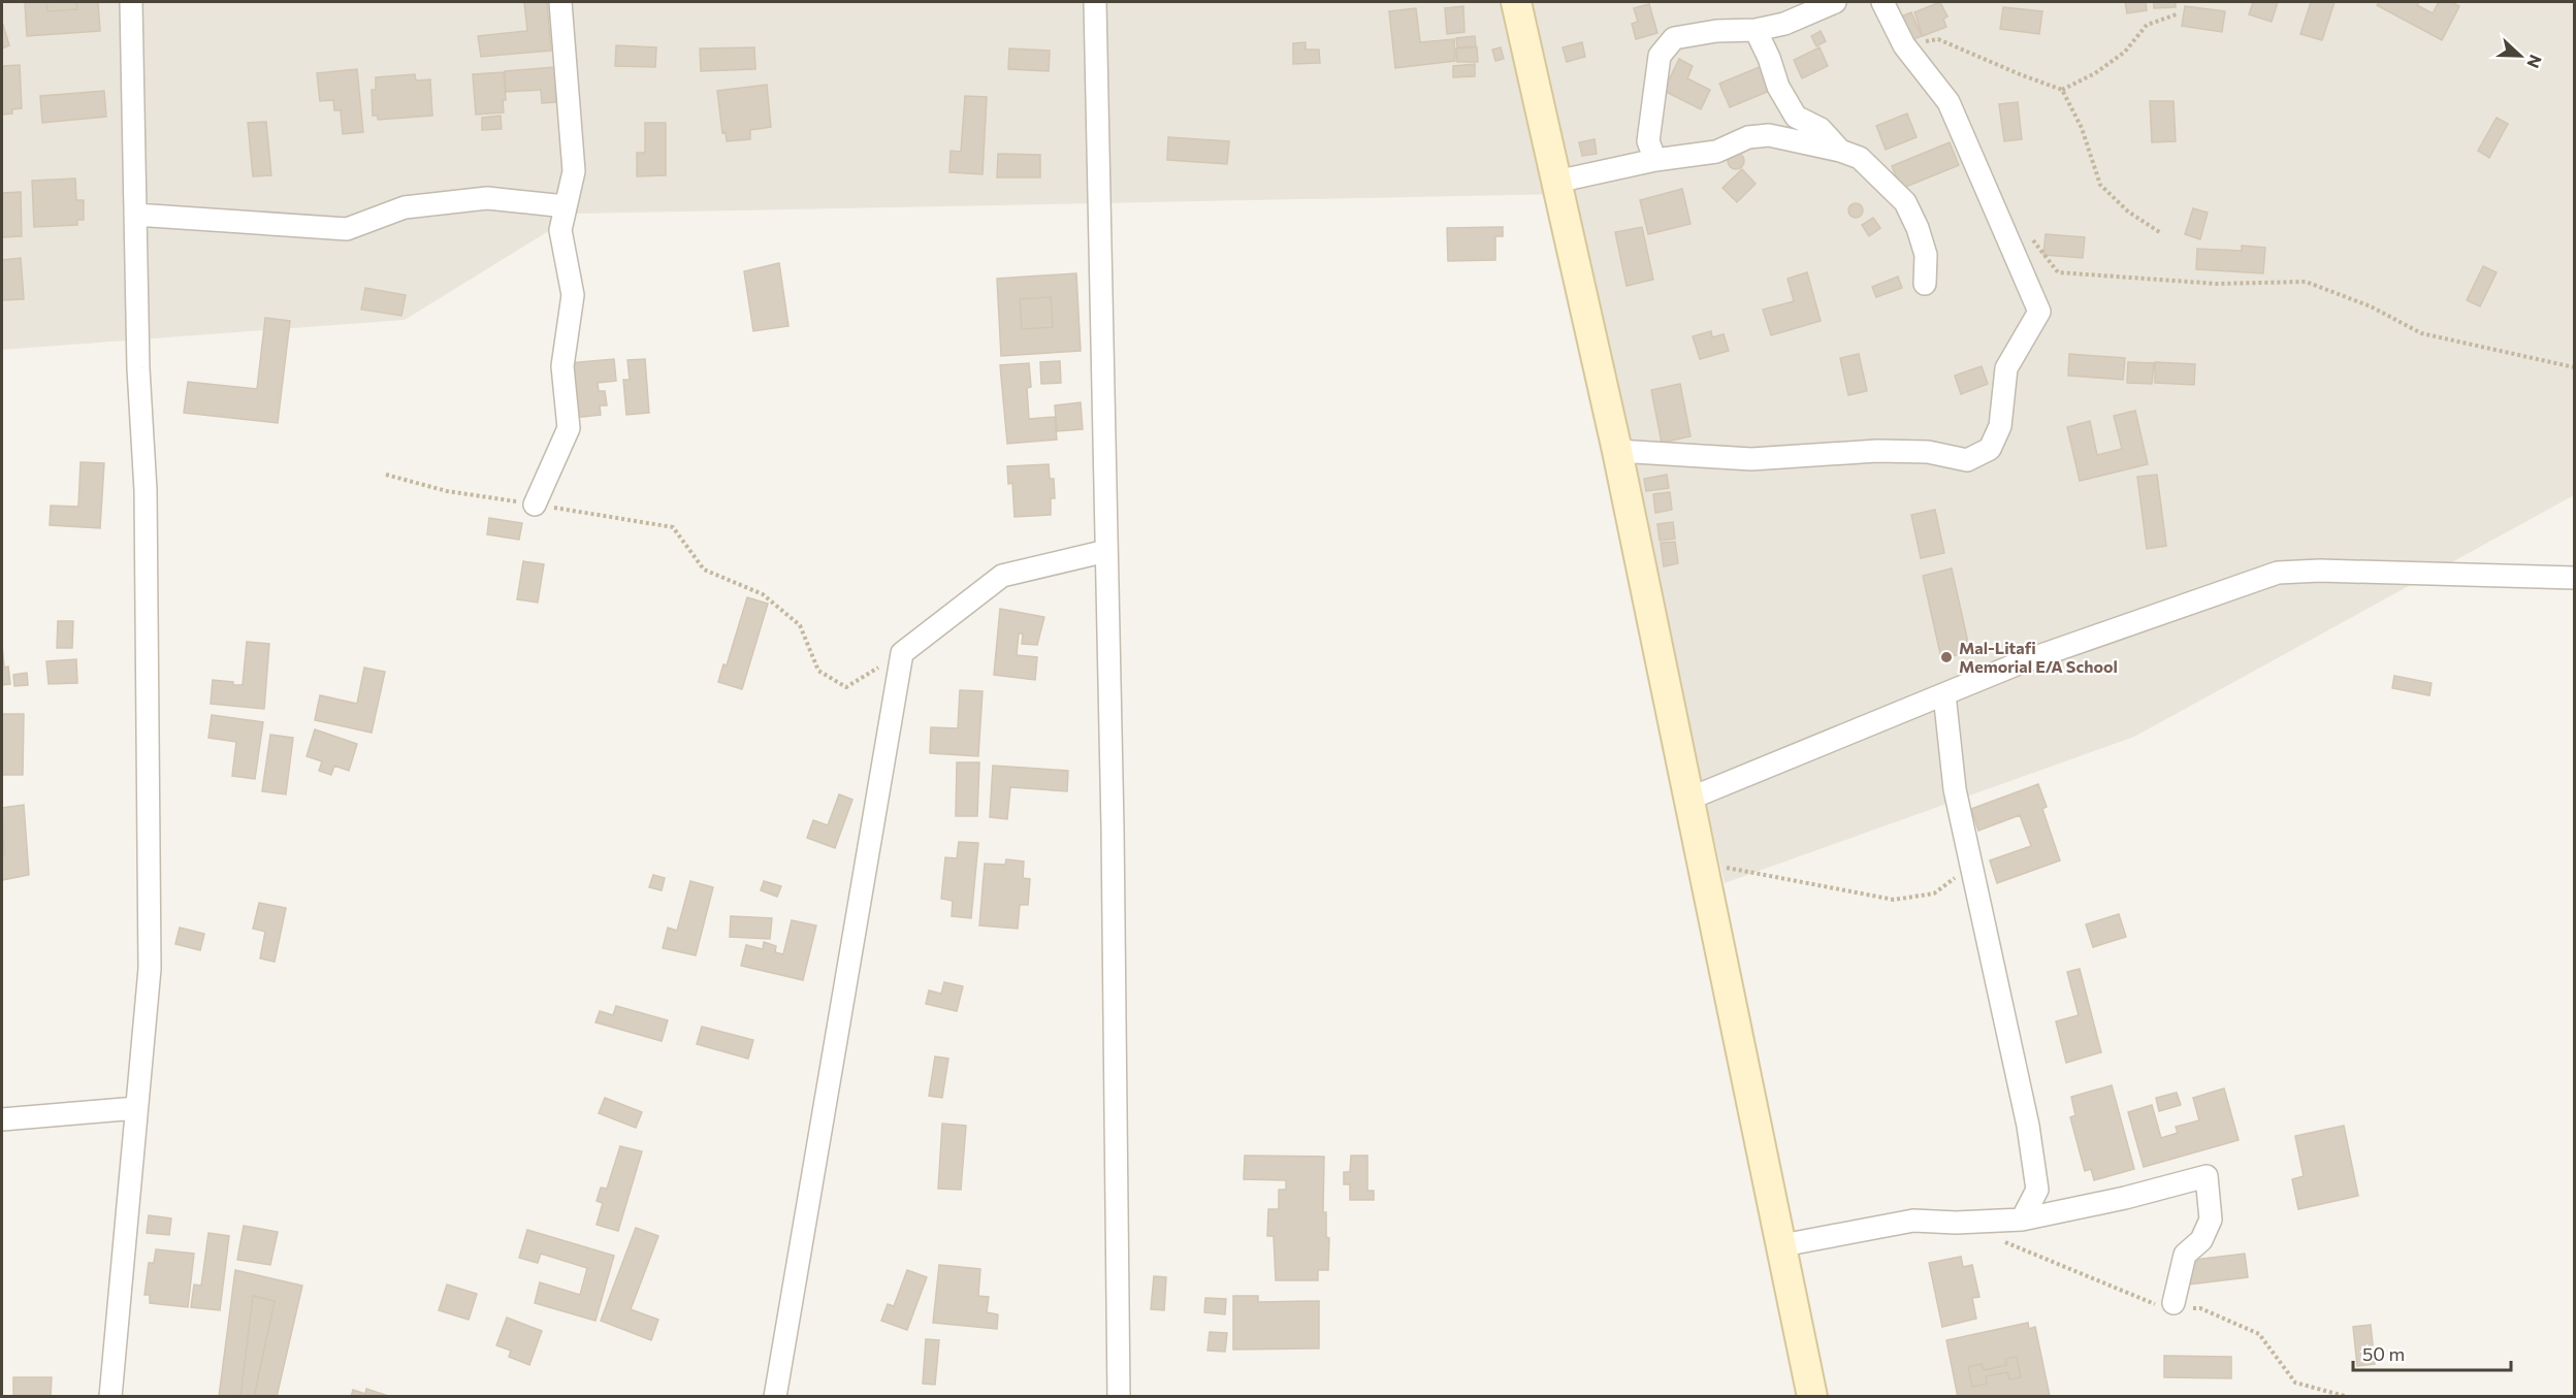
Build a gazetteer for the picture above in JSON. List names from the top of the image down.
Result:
{
  "places": ["Mal-Litafi Memorial E/A School"],
  "scale_bar": "50 m",
  "north": "right"
}
